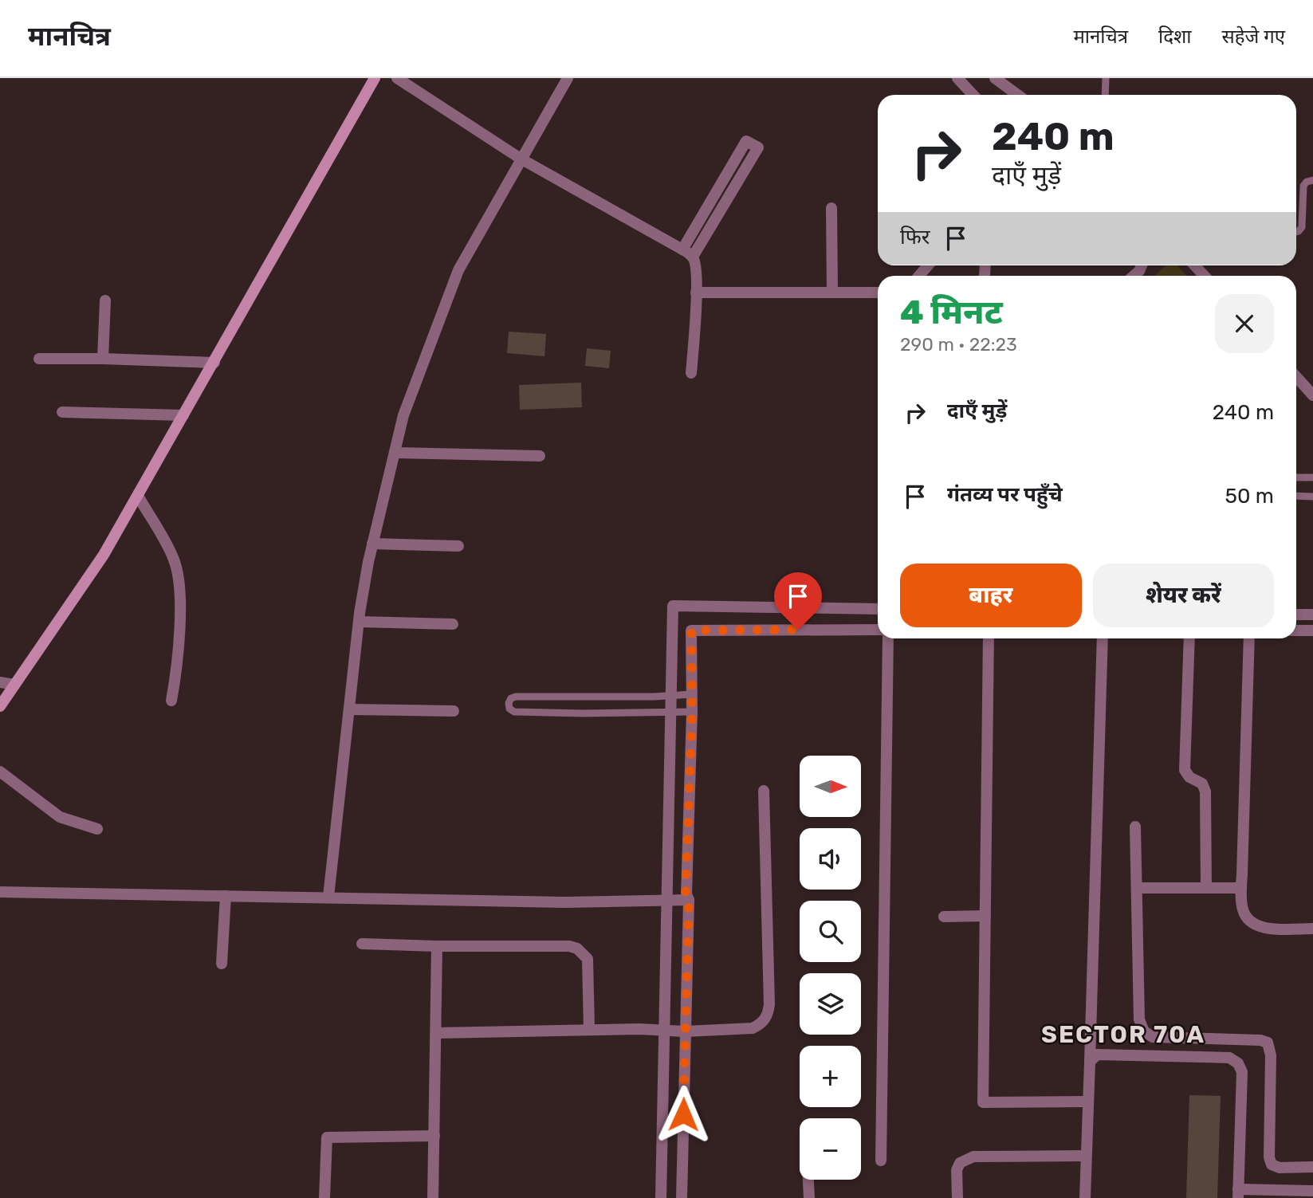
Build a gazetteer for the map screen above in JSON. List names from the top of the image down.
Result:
{
  "districts": ["SECTOR 70A"],
  "north": "right",
  "page": {
    "header": "मानचित्र",
    "nav": ["मानचित्र", "दिशा", "सहेजे गए"],
    "turn": ["240 m", "दाएँ मुड़ें"],
    "then": "फिर",
    "heading": ["4 मिनट", "290 m · 22:23"],
    "list": [
      {
        "name": "दाएँ मुड़ें",
        "value": "240 m"
      },
      {
        "name": "गंतव्य पर पहुँचे",
        "value": "50 m"
      }
    ],
    "buttons": ["बाहर", "शेयर करें"],
    "map_buttons": ["+", "−"]
  }
}
